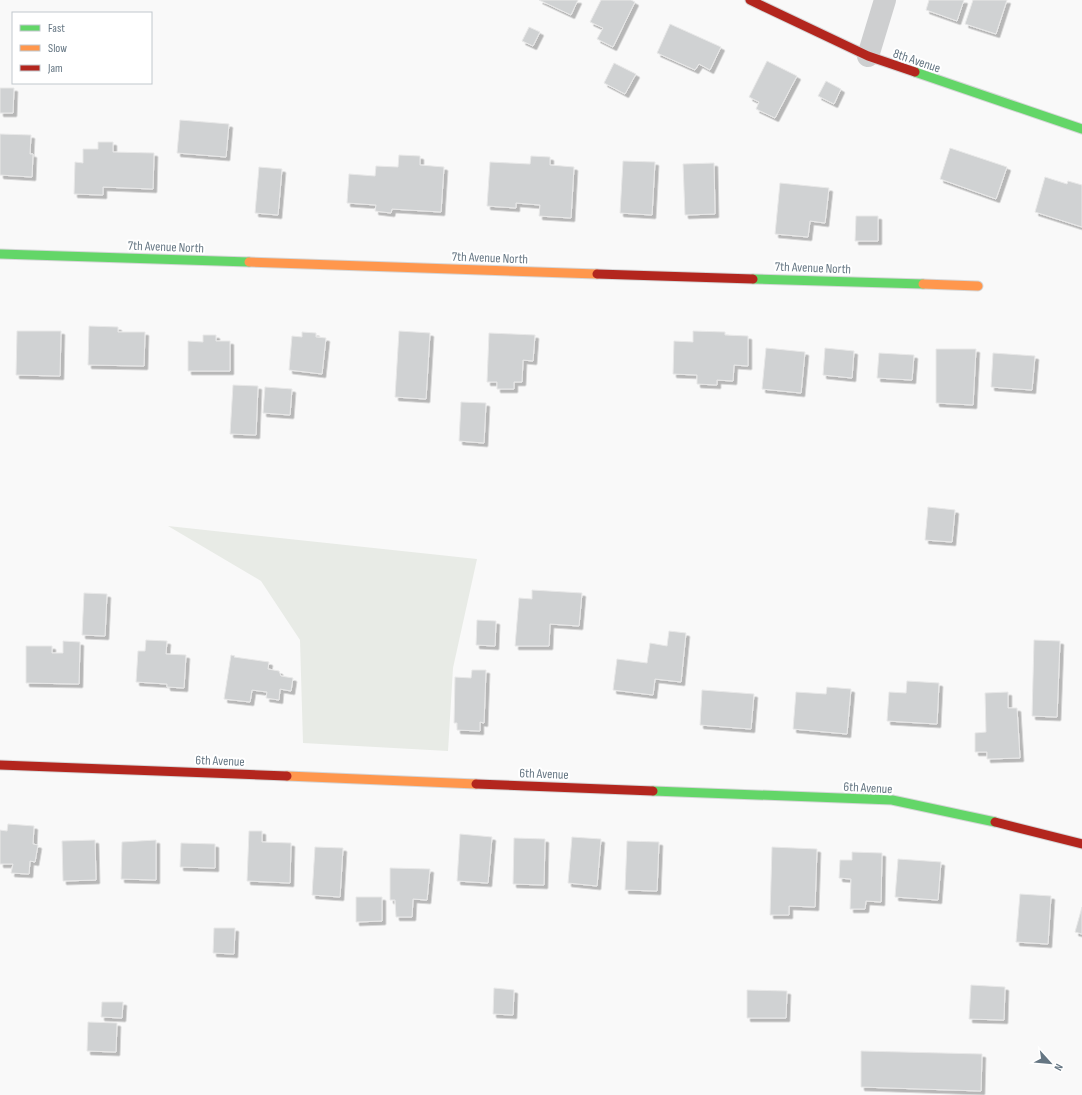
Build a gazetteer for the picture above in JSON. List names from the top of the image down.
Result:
{
  "streets": {
    "street": ["8th Avenue", "7th Avenue North", "6th Avenue"]
  },
  "legend": ["Fast", "Slow", "Jam"],
  "north": "bottom right"
}
